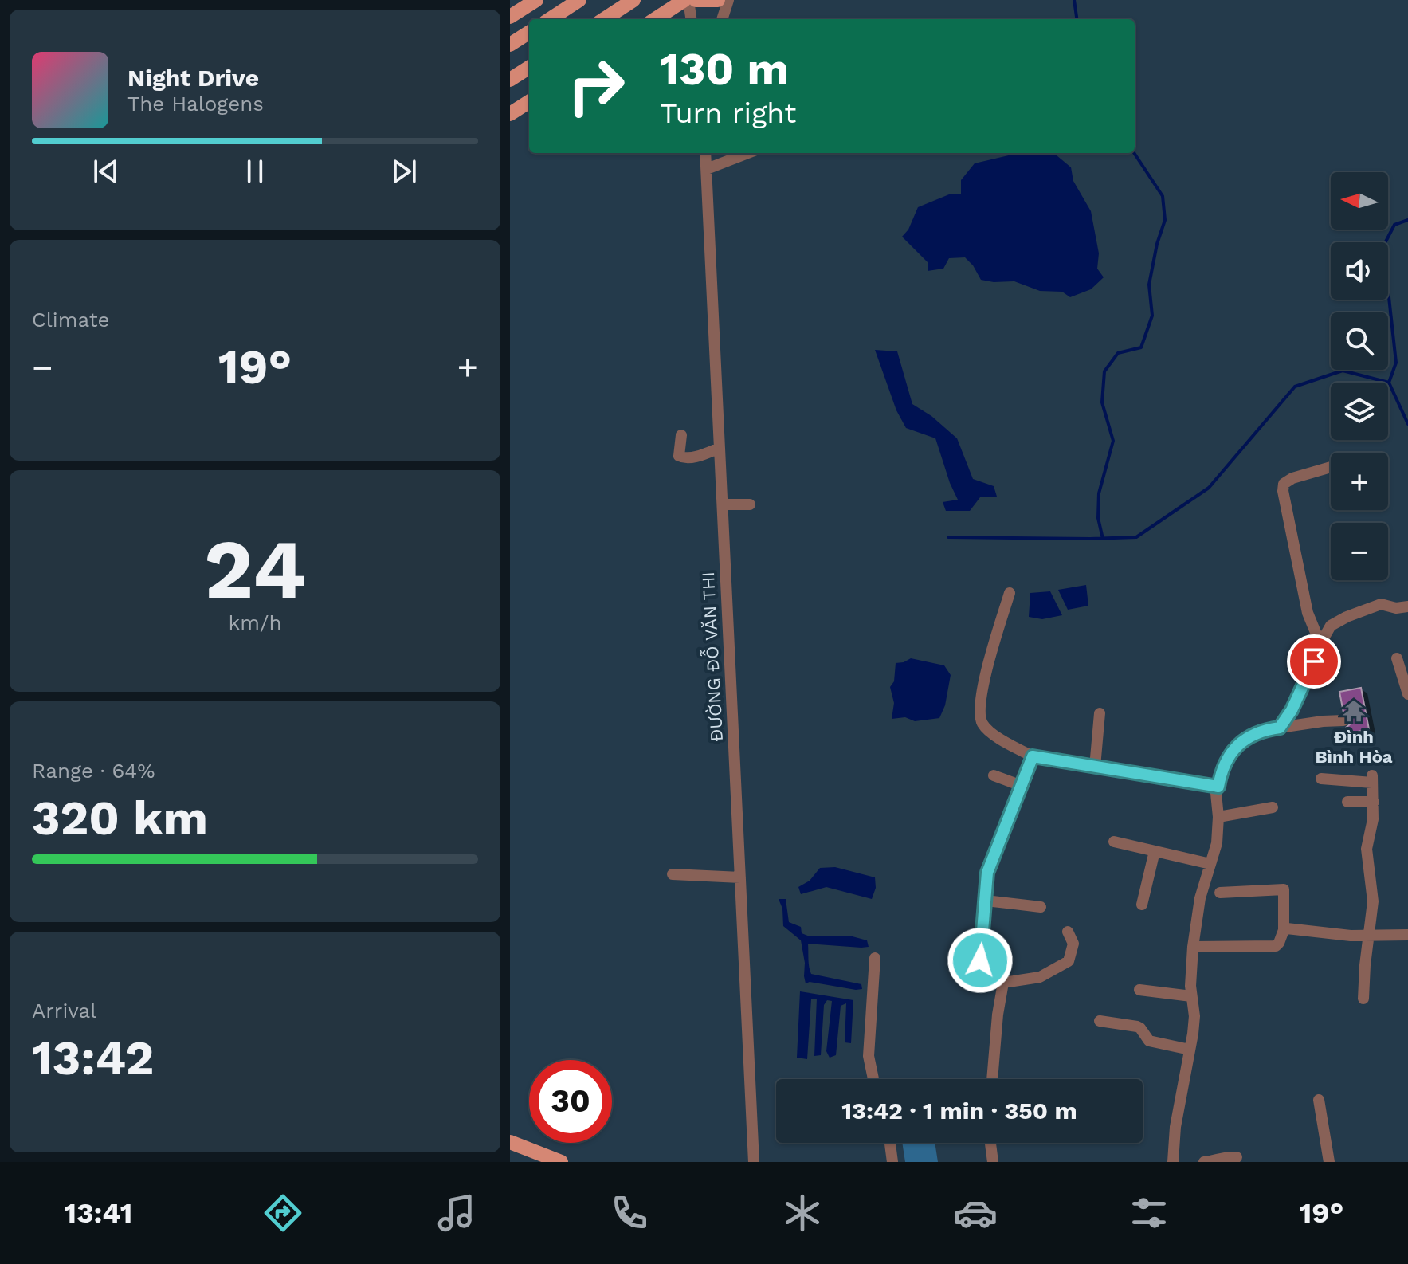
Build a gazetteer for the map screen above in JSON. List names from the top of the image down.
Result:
{
  "streets": {
    "street": ["ĐƯỜNG ĐỖ VĂN THI"]
  },
  "places": {
    "temple": ["Đình Bình Hòa"]
  },
  "north": "left",
  "page": {
    "turn": ["130 m", "Turn right"],
    "song": ["Night Drive", "The Halogens"],
    "map_buttons": ["+", "−"],
    "tile": [
      "Climate",
      ["24", "km/h"],
      ["Range · 64%", "320 km"],
      ["Arrival", "13:42"]
    ],
    "heat": ["−", "19°", "+"],
    "limit": "30",
    "trip": "13:42 · 1 min · 350 m",
    "tabs": ["13:41", "19°"]
  }
}
